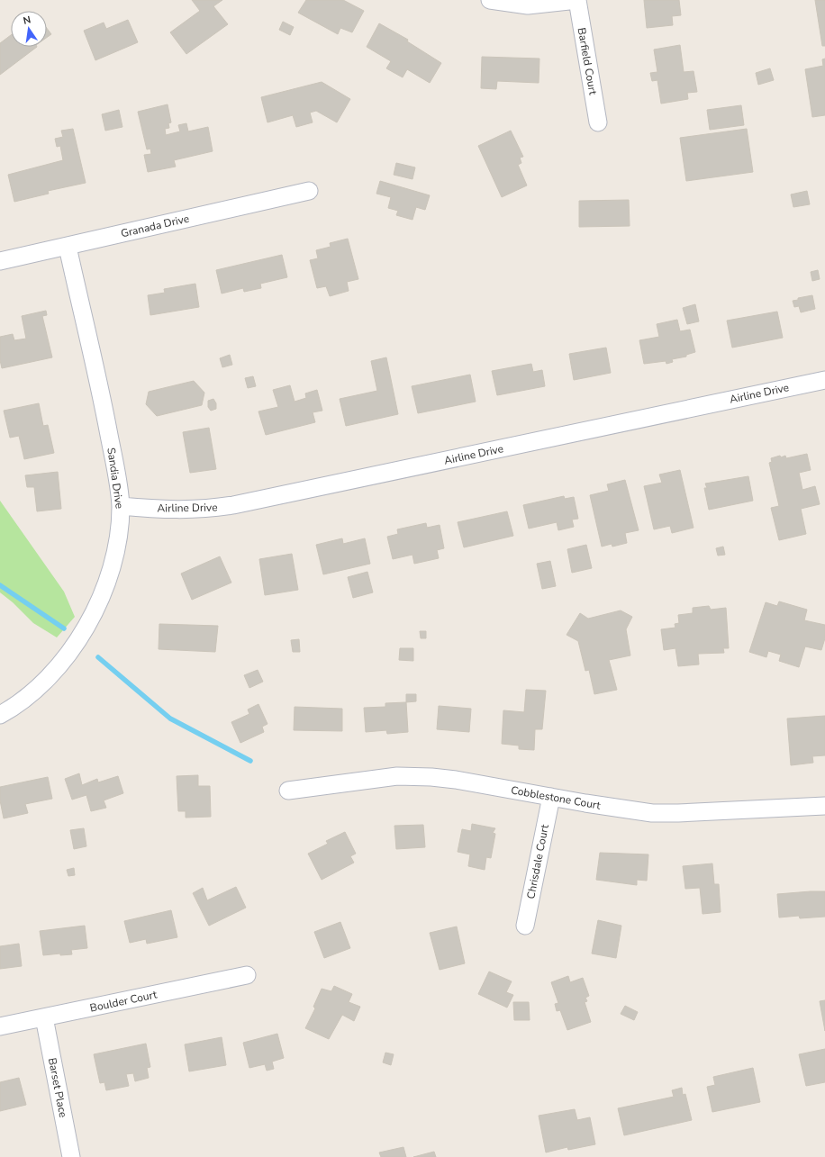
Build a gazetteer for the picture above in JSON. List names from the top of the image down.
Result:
{
  "streets": {
    "street": [
      "Barfield Court",
      "Granada Drive",
      "Airline Drive",
      "Sandia Drive",
      "Cobblestone Court",
      "Chrisdale Court",
      "Boulder Court",
      "Barset Place"
    ]
  },
  "crossings": [
    ["Granada Drive", "Sandia Drive"],
    ["Airline Drive", "Sandia Drive"],
    ["Cobblestone Court", "Chrisdale Court"],
    ["Boulder Court", "Barset Place"]
  ],
  "north": "top"
}
